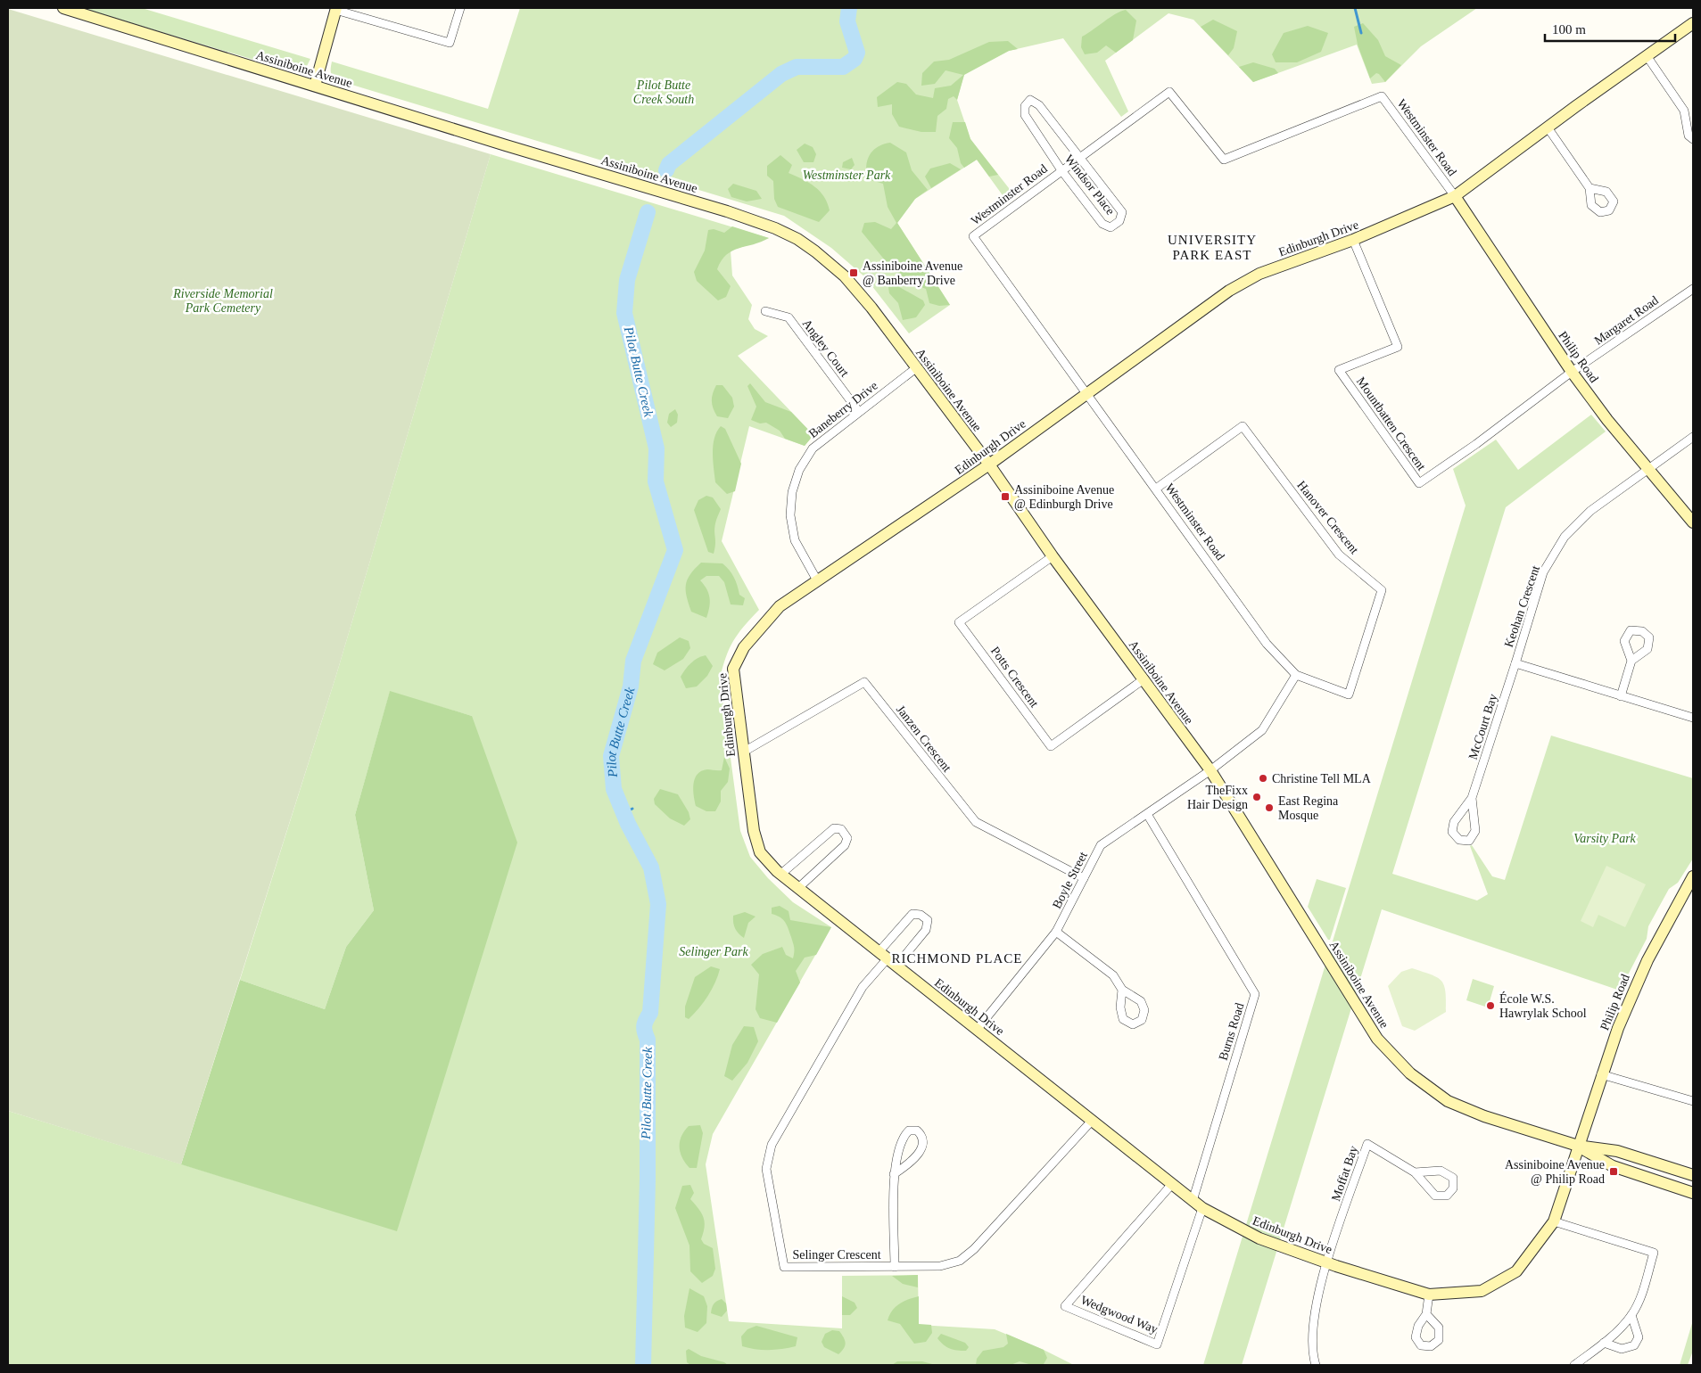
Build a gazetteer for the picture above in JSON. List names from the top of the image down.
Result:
{
  "streets": {
    "street": [
      "Assiniboine Avenue",
      "Westminster Road",
      "Windsor Place",
      "Edinburgh Drive",
      "Margaret Road",
      "Angley Court",
      "Philip Road",
      "Baneberry Drive",
      "Mountbatten Crescent",
      "Hanover Crescent",
      "Keohan Crescent",
      "Potts Crescent",
      "McCourt Bay",
      "Janzen Crescent",
      "Boyle Street",
      "Burns Road",
      "Moffat Bay",
      "Selinger Crescent",
      "Wedgwood Way"
    ]
  },
  "crossings": [
    ["Assiniboine Avenue", "Edinburgh Drive"],
    ["Assiniboine Avenue", "Philip Road"],
    ["Assiniboine Avenue", "Baneberry Drive"],
    ["Assiniboine Avenue", "Potts Crescent"],
    ["Assiniboine Avenue", "Boyle Street"],
    ["Westminster Road", "Windsor Place"],
    ["Westminster Road", "Edinburgh Drive"],
    ["Westminster Road", "Philip Road"],
    ["Westminster Road", "Hanover Crescent"],
    ["Westminster Road", "Boyle Street"],
    ["Edinburgh Drive", "Philip Road"],
    ["Edinburgh Drive", "Baneberry Drive"],
    ["Edinburgh Drive", "Mountbatten Crescent"],
    ["Edinburgh Drive", "Janzen Crescent"],
    ["Edinburgh Drive", "Boyle Street"],
    ["Edinburgh Drive", "Burns Road"],
    ["Edinburgh Drive", "Moffat Bay"],
    ["Edinburgh Drive", "Selinger Crescent"],
    ["Edinburgh Drive", "Wedgwood Way"],
    ["Margaret Road", "Philip Road"],
    ["Margaret Road", "Mountbatten Crescent"],
    ["Angley Court", "Baneberry Drive"],
    ["Philip Road", "Mountbatten Crescent"],
    ["Philip Road", "Keohan Crescent"],
    ["Hanover Crescent", "Boyle Street"],
    ["Keohan Crescent", "McCourt Bay"],
    ["Janzen Crescent", "Boyle Street"],
    ["Boyle Street", "Burns Road"]
  ],
  "districts": ["UNIVERSITY PARK EAST", "RICHMOND PLACE"],
  "water": ["Pilot Butte Creek"],
  "parks": [
    "Pilot Butte Creek South",
    "Westminster Park",
    "Riverside Memorial Park Cemetery",
    "Varsity Park",
    "Selinger Park"
  ],
  "places": {
    "transit": ["Assiniboine Avenue @ Banberry Drive", "Assiniboine Avenue @ Edinburgh Drive", "Assiniboine Avenue @ Philip Road"],
    "other": [
      "Christine Tell MLA",
      "TheFixx Hair Design",
      "East Regina Mosque",
      "École W.S. Hawrylak School"
    ]
  },
  "scale_bar": "100 m"
}
